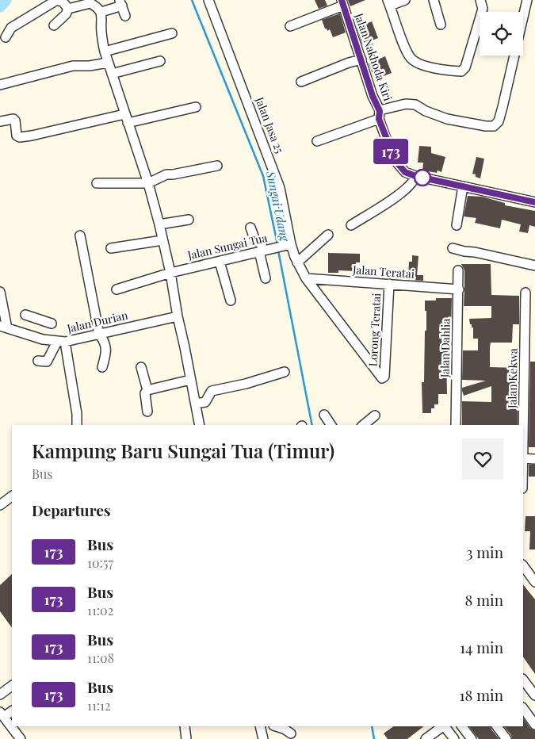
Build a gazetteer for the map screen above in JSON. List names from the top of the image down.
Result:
{
  "streets": {
    "street": [
      "Jalan Nakhoda Kiri",
      "Jalan Jasa 25",
      "Jalan Sungai Tua",
      "Jalan Teratai",
      "Jalan Durian",
      "Lorong Teratai",
      "Jalan Dahlia",
      "Jalan Kekwa"
    ]
  },
  "crossings": [
    ["Jalan Jasa 25", "Jalan Sungai Tua"],
    ["Jalan Jasa 25", "Jalan Teratai"],
    ["Jalan Jasa 25", "Lorong Teratai"],
    ["Jalan Teratai", "Lorong Teratai"],
    ["Jalan Teratai", "Jalan Dahlia"]
  ],
  "water": ["Sungai Udang"],
  "lines": ["bus line 173"],
  "page": {
    "on_map": "173",
    "heading": [
      ["Kampung Baru Sungai Tua (Timur)", "Bus"],
      "Departures"
    ],
    "list": [
      {
        "mark": "173",
        "name": "Bus",
        "note": "10:57",
        "value": "3 min"
      },
      {
        "mark": "173",
        "name": "Bus",
        "note": "11:02",
        "value": "8 min"
      },
      {
        "mark": "173",
        "name": "Bus",
        "note": "11:08",
        "value": "14 min"
      },
      {
        "mark": "173",
        "name": "Bus",
        "note": "11:12",
        "value": "18 min"
      }
    ]
  }
}
